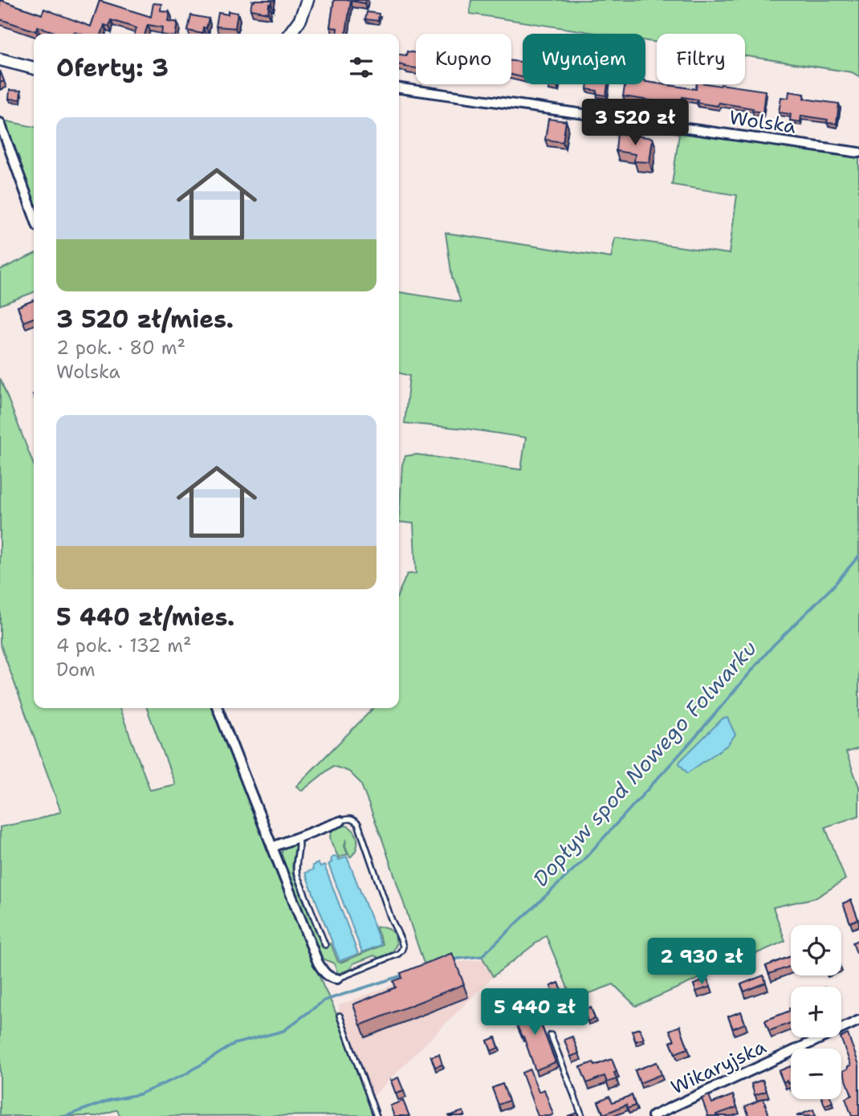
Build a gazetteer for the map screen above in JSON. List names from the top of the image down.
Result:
{
  "streets": {
    "street": ["Wolska", "Wikaryjska"]
  },
  "water": ["Dopływ spod Nowego Folwarku"],
  "page": {
    "chip": ["Kupno", "Wynajem", "Filtry"],
    "heading": "Oferty: 3",
    "price": ["3 520 zł", "2 930 zł", "5 440 zł"],
    "list": [
      {
        "name": "3 520 zł/mies.",
        "note": "2 pok. · 80 m² · Wolska"
      },
      {
        "name": "5 440 zł/mies.",
        "note": "4 pok. · 132 m² · Dom"
      }
    ],
    "map_buttons": ["+", "−"]
  }
}
